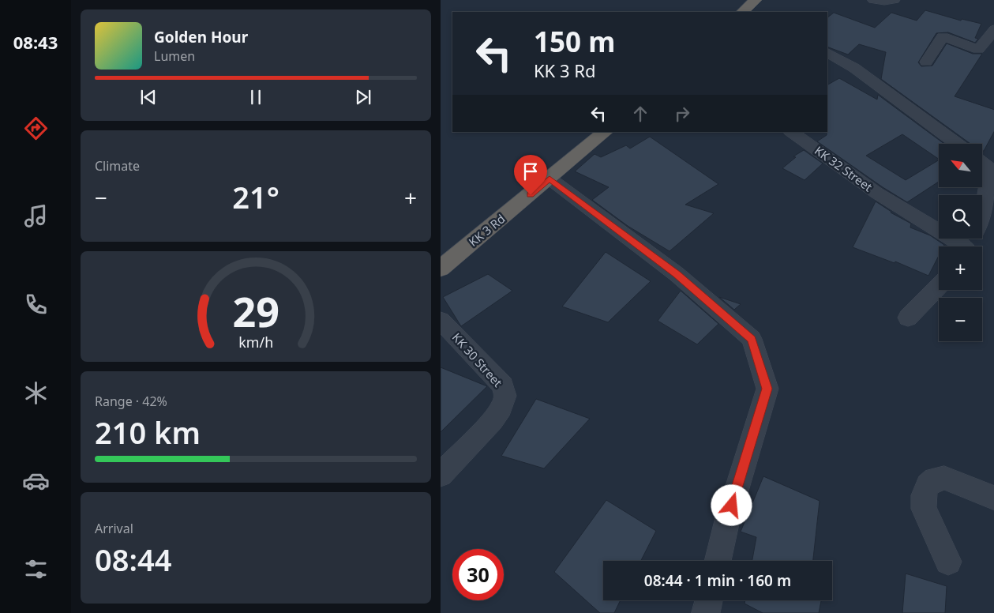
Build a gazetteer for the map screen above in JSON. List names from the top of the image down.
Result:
{
  "streets": {
    "highway": ["KK 3 Rd"],
    "street": ["KK 32 Street", "KK 30 Street"]
  },
  "north": "top left",
  "page": {
    "tabs": "08:43",
    "turn": ["150 m", "KK 3 Rd"],
    "song": ["Golden Hour", "Lumen"],
    "tile": [
      "Climate",
      ["Range · 42%", "210 km"],
      ["Arrival", "08:44"]
    ],
    "map_buttons": ["+", "−"],
    "heat": ["−", "21°", "+"],
    "limit": "30",
    "trip": "08:44 · 1 min · 160 m",
    "gauge": ["29", "km/h"]
  }
}
